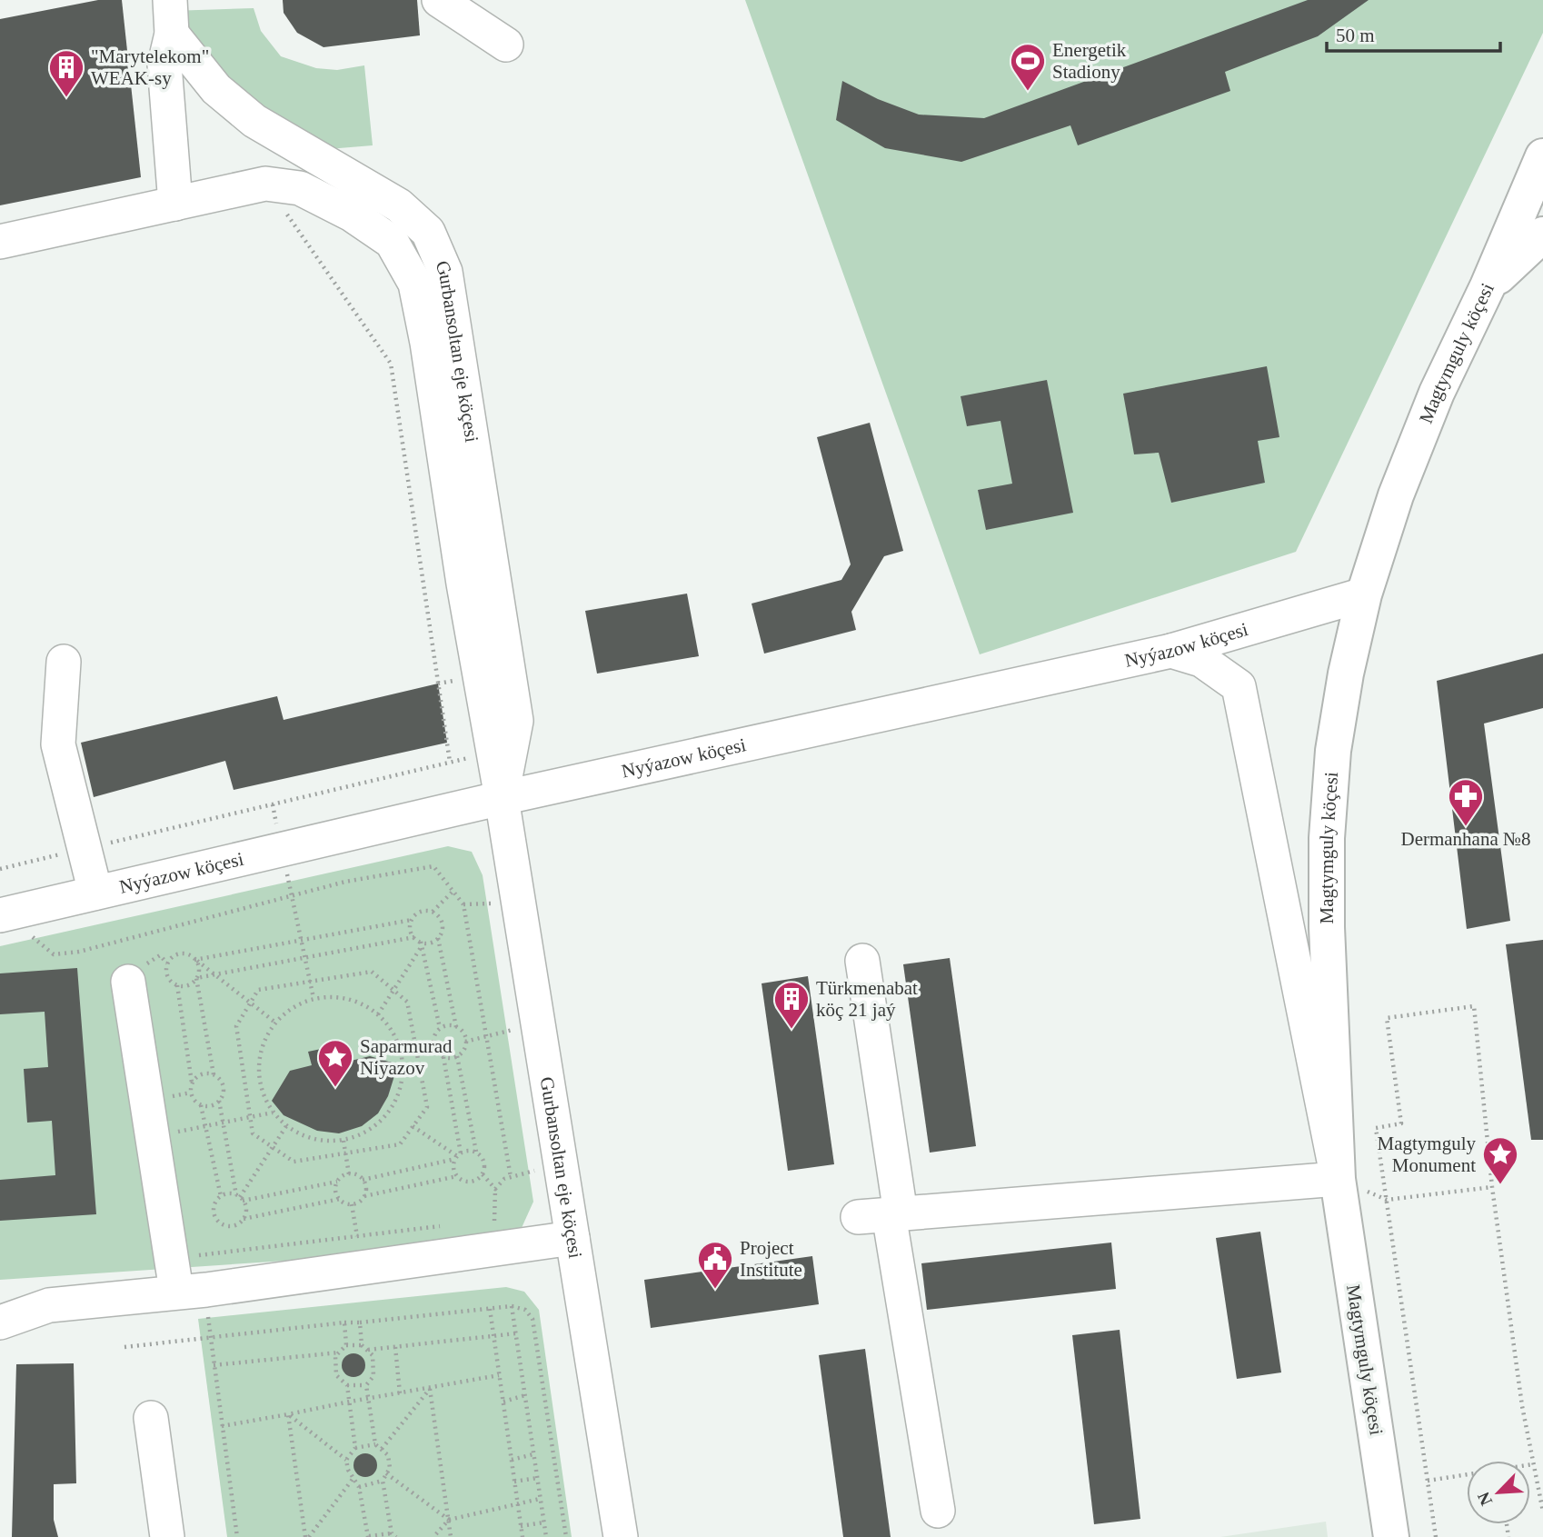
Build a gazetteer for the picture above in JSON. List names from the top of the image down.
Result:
{
  "streets": {
    "main road": ["Magtymguly köçesi"],
    "street": ["Gurbansoltan eje köçesi", "Nyýazow köçesi"]
  },
  "crossings": [
    ["Gurbansoltan eje köçesi", "Nyýazow köçesi"],
    ["Magtymguly köçesi", "Nyýazow köçesi"]
  ],
  "places": {
    "sports": ["Energetik Stadiony"],
    "building": ["\"Marytelekom\" WEAK-sy", "Türkmenabat köç 21 jaý"],
    "pharmacy": ["Dermanhana №8"],
    "place": ["Saparmurad Niyazov", "Magtymguly Monument"],
    "public building": ["Project Institute"]
  },
  "scale_bar": "50 m",
  "north": "bottom left"
}
